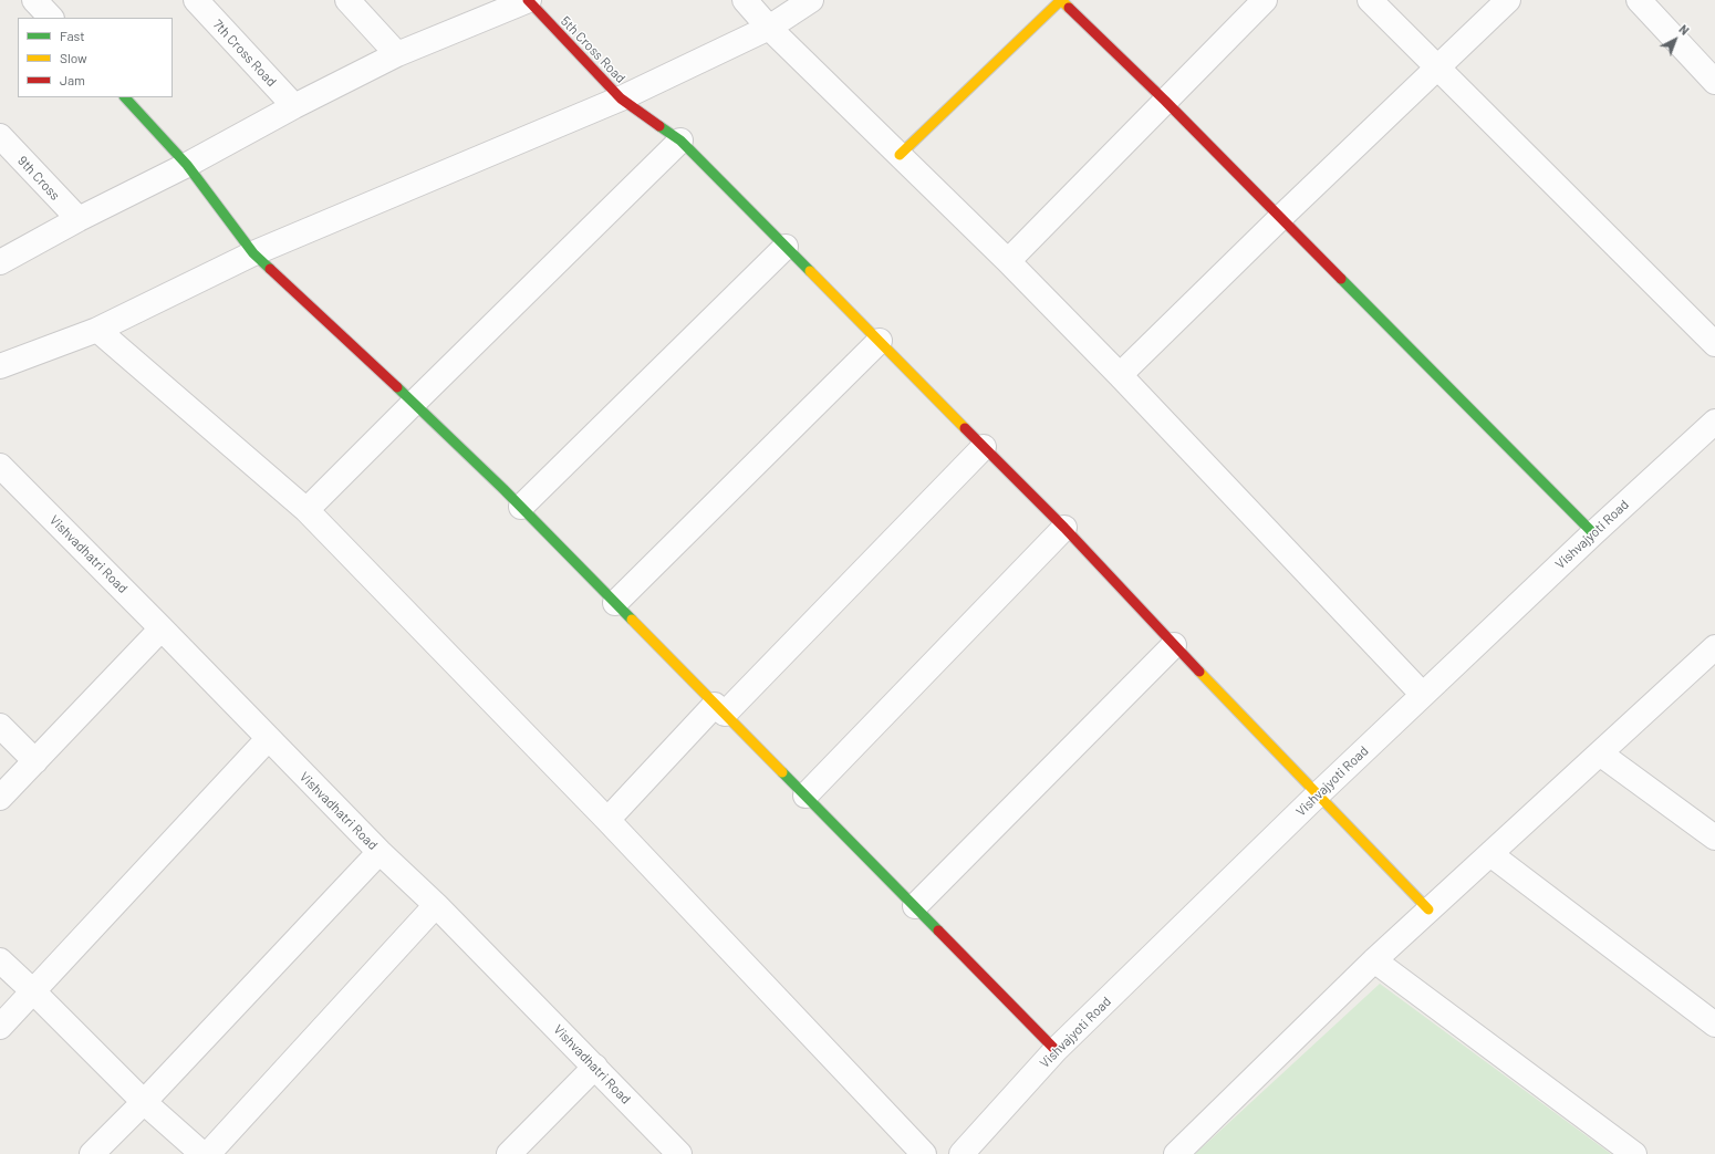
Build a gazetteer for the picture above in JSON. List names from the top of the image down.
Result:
{
  "streets": {
    "street": [
      "5th Cross Road",
      "7th Cross Road",
      "9th Cross",
      "Vishvajyoti Road",
      "Vishvadhatri Road"
    ]
  },
  "crossings": [
    ["5th Cross Road", "Vishvajyoti Road"]
  ],
  "legend": ["Fast", "Slow", "Jam"],
  "north": "top right"
}
